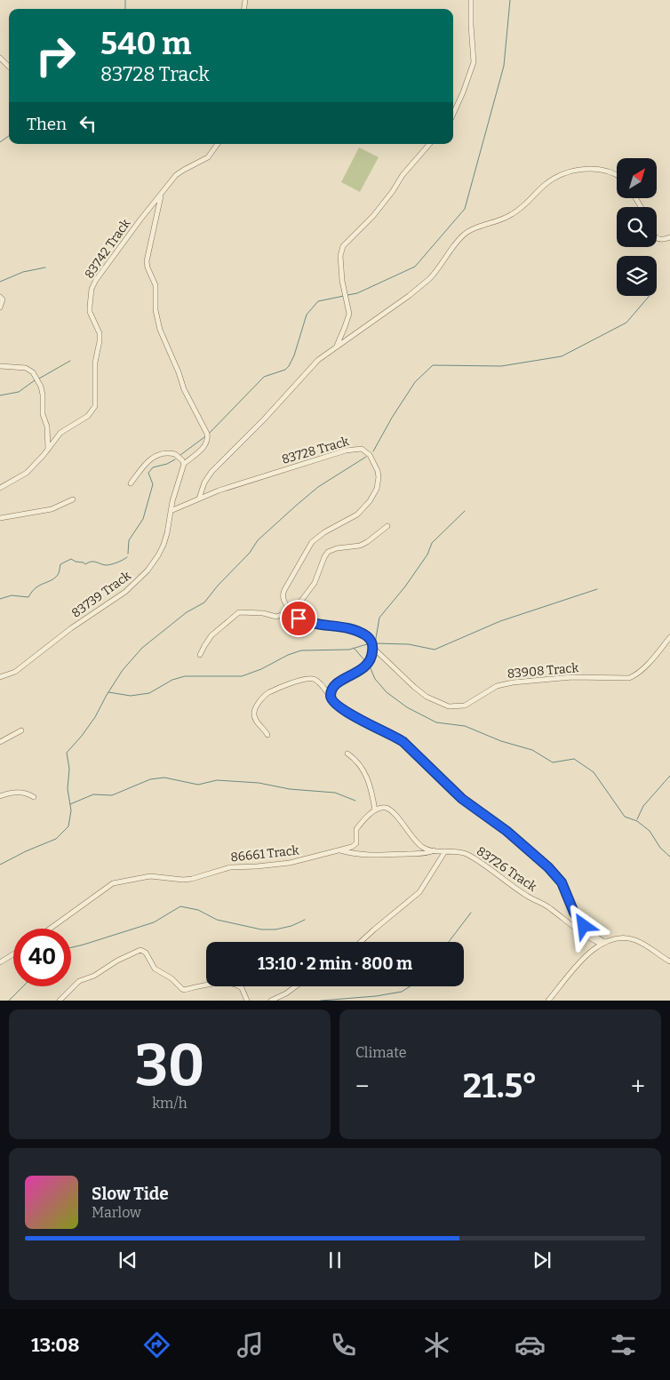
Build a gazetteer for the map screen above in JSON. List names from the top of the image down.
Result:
{
  "streets": {
    "street": [
      "83742 Track",
      "83728 Track",
      "83739 Track",
      "83908 Track",
      "86661 Track",
      "83726 Track"
    ]
  },
  "crossings": [
    ["83728 Track", "83739 Track"]
  ],
  "north": "top right",
  "page": {
    "turn": ["540 m", "83728 Track"],
    "then": "Then",
    "limit": "40",
    "trip": "13:10 · 2 min · 800 m",
    "tile": [
      ["30", "km/h"],
      "Climate"
    ],
    "heat": ["−", "21.5°", "+"],
    "song": ["Slow Tide", "Marlow"],
    "tabs": "13:08"
  }
}
